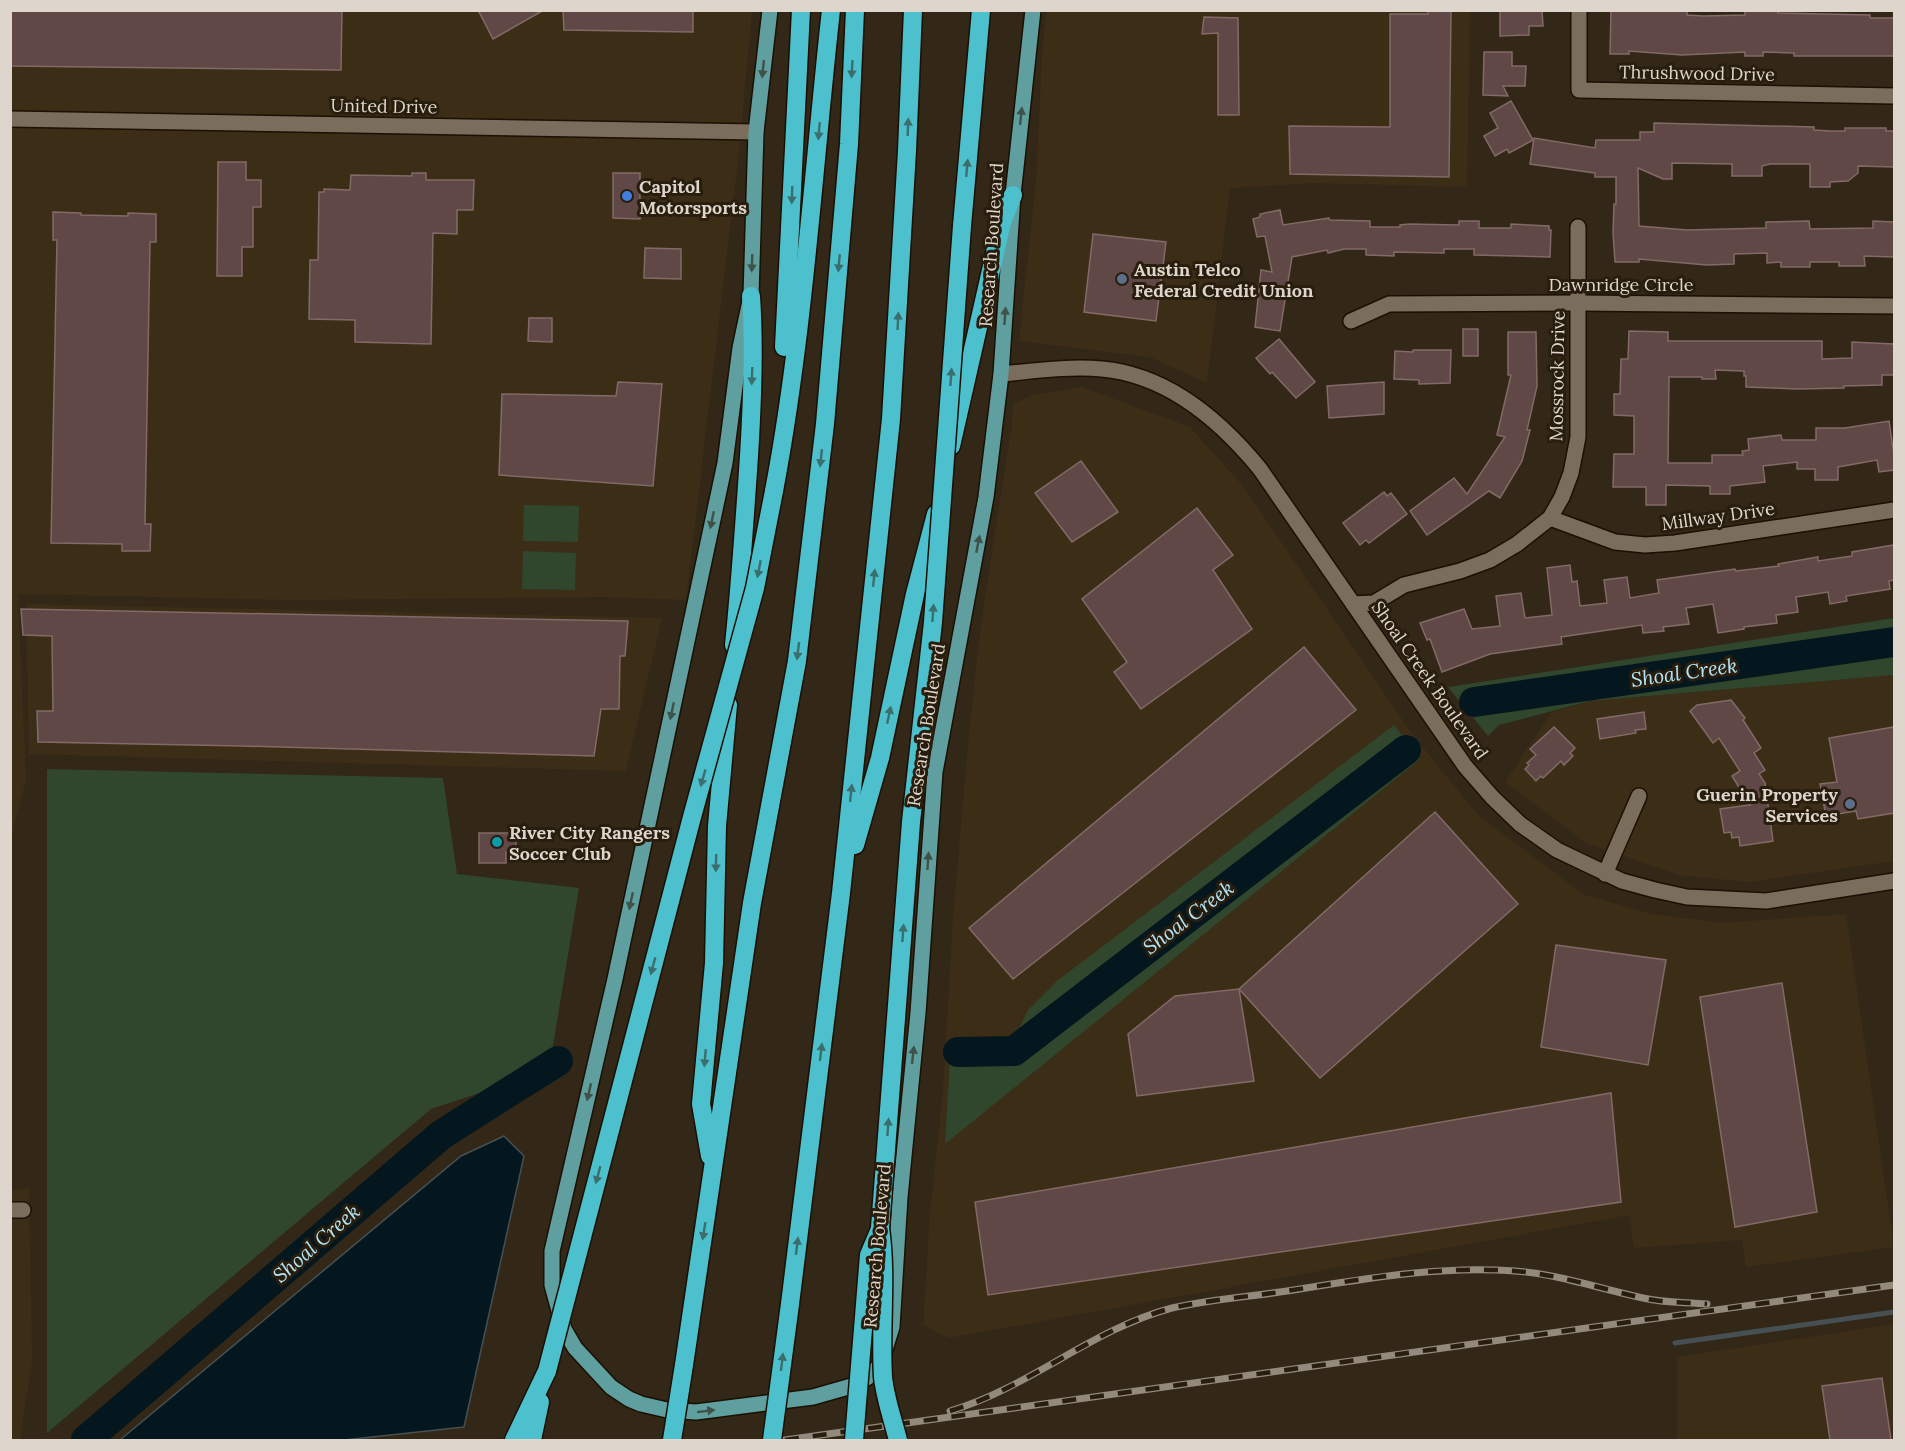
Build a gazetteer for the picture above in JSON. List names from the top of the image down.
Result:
{
  "streets": {
    "main road": ["Research Boulevard"],
    "street": [
      "Thrushwood Drive",
      "United Drive",
      "Dawnridge Circle",
      "Mossrock Drive",
      "Millway Drive",
      "Shoal Creek Boulevard"
    ]
  },
  "crossings": [
    ["United Drive", "Research Boulevard"],
    ["Research Boulevard", "Shoal Creek Boulevard"],
    ["Dawnridge Circle", "Mossrock Drive"],
    ["Mossrock Drive", "Millway Drive"],
    ["Mossrock Drive", "Shoal Creek Boulevard"]
  ],
  "water": ["Shoal Creek"],
  "places": [
    "Capitol Motorsports",
    "Austin Telco Federal Credit Union",
    "Guerin Property Services",
    "River City Rangers Soccer Club"
  ]
}
